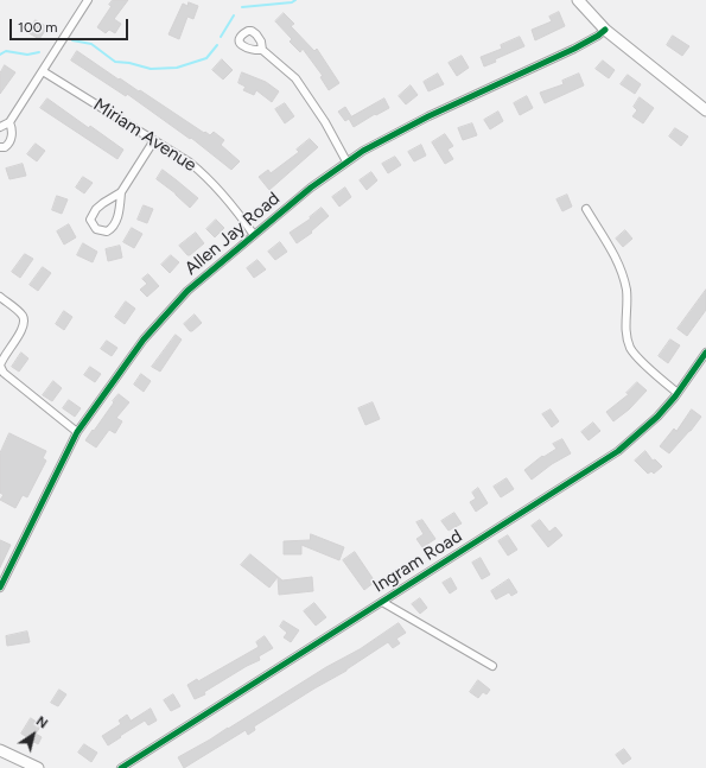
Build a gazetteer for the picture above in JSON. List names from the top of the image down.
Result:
{
  "streets": {
    "street": ["Miriam Avenue", "Allen Jay Road", "Ingram Road"]
  },
  "crossings": [
    ["Miriam Avenue", "Allen Jay Road"]
  ],
  "scale_bar": "100 m",
  "north": "top right"
}
